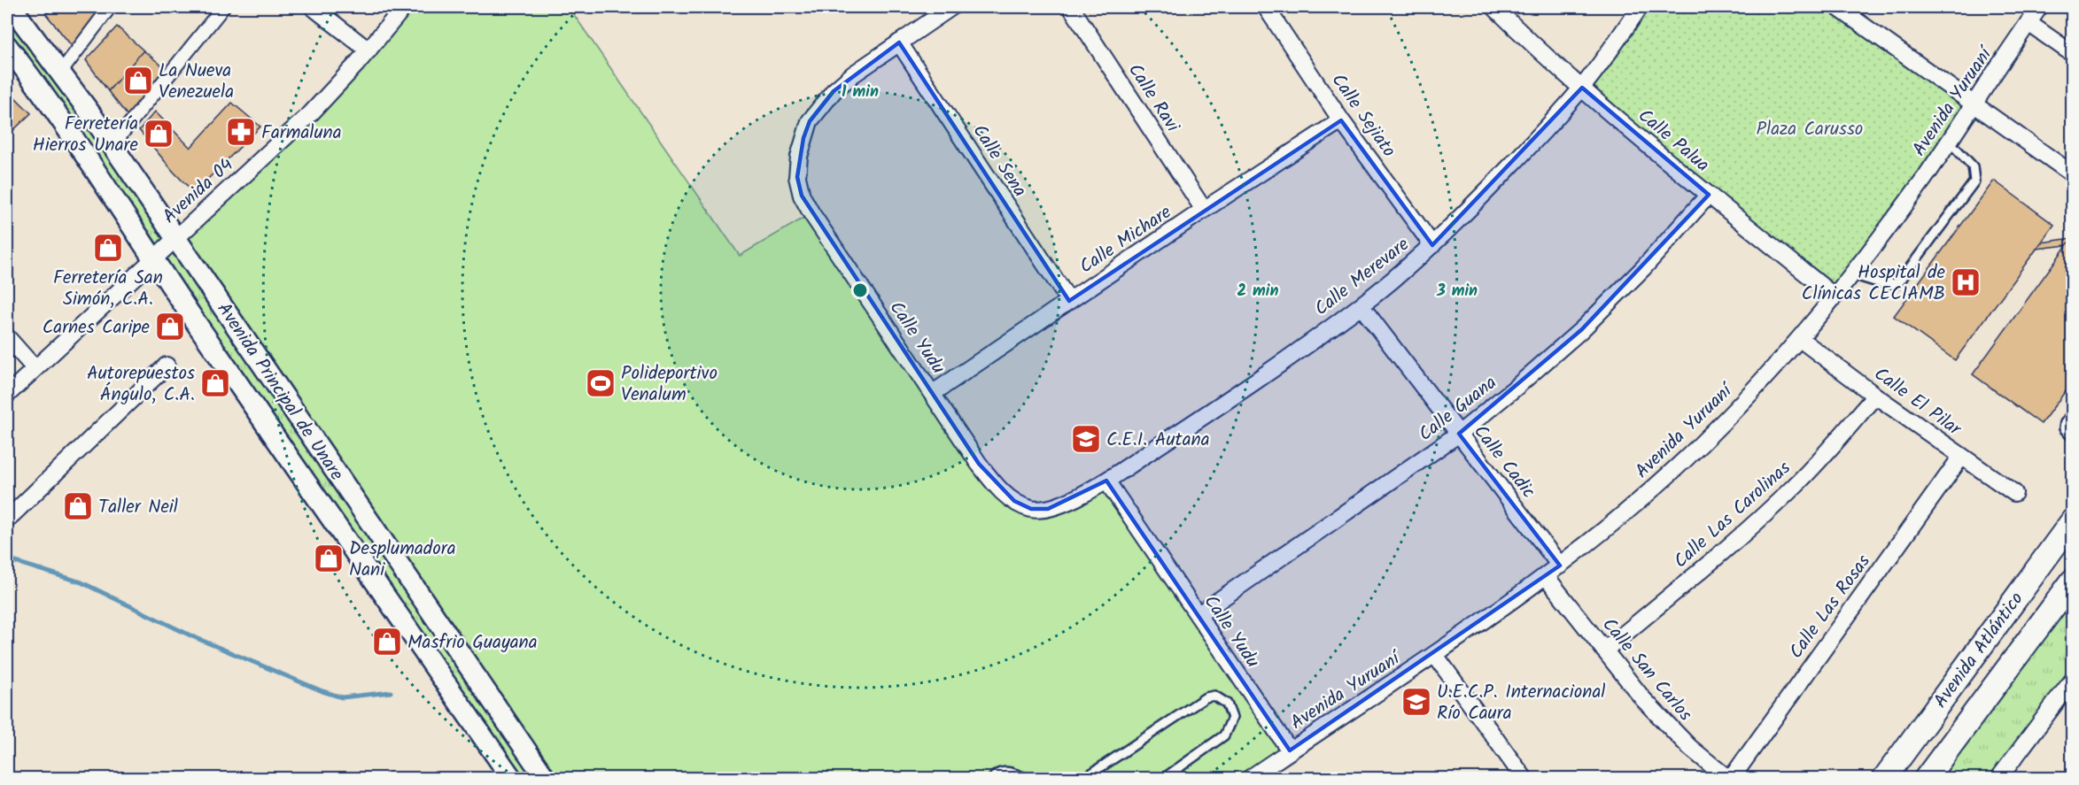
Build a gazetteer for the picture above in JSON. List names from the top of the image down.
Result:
{
  "streets": {
    "main road": ["Avenida Atlántico"],
    "street": [
      "Calle Ravi",
      "Avenida Yuruaní",
      "Calle Sejiato",
      "Calle Palua",
      "Calle Sena",
      "Avenida 04",
      "Calle Michare",
      "Calle Merevare",
      "Calle Yudu",
      "Avenida Principal de Unare",
      "Calle El Pilar",
      "Calle Guana",
      "Calle Cadic",
      "Calle Las Carolinas",
      "Calle Las Rosas",
      "Calle San Carlos"
    ]
  },
  "crossings": [
    ["Calle Ravi", "Calle Michare"],
    ["Avenida Yuruaní", "Calle Palua"],
    ["Avenida Yuruaní", "Calle Yudu"],
    ["Avenida Yuruaní", "Calle El Pilar"],
    ["Avenida Yuruaní", "Calle Cadic"],
    ["Avenida Yuruaní", "Calle San Carlos"],
    ["Calle Sejiato", "Calle Michare"],
    ["Calle Sejiato", "Calle Merevare"],
    ["Calle Palua", "Calle Merevare"],
    ["Calle Palua", "Calle Guana"],
    ["Calle Sena", "Calle Michare"],
    ["Calle Sena", "Calle Yudu"],
    ["Avenida 04", "Avenida Principal de Unare"],
    ["Calle Michare", "Calle Yudu"],
    ["Calle Merevare", "Calle Yudu"],
    ["Calle Merevare", "Calle Cadic"],
    ["Calle Yudu", "Calle Guana"],
    ["Calle El Pilar", "Calle Las Carolinas"],
    ["Calle El Pilar", "Calle Las Rosas"],
    ["Calle Guana", "Calle Cadic"],
    ["Calle Las Carolinas", "Calle San Carlos"],
    ["Calle Las Rosas", "Calle San Carlos"]
  ],
  "parks": ["Plaza Carusso"],
  "places": {
    "shop": [
      "La Nueva Venezuela",
      "Ferretería Hierros Unare",
      "Ferretería San Simón, C.A.",
      "Carnes Caripe",
      "Autorepuestos Ángulo, C.A.",
      "Taller Neil",
      "Desplumadora Nani",
      "Masfrio Guayana"
    ],
    "pharmacy": ["Farmaluna"],
    "hospital": ["Hospital de Clínicas CECIAMB"],
    "sports": ["Polideportivo Venalum"],
    "school or university": ["C.E.I. Autana", "U.E.C.P. Internacional Río Caura"]
  },
  "rings": ["1 min", "2 min", "3 min"]
}
